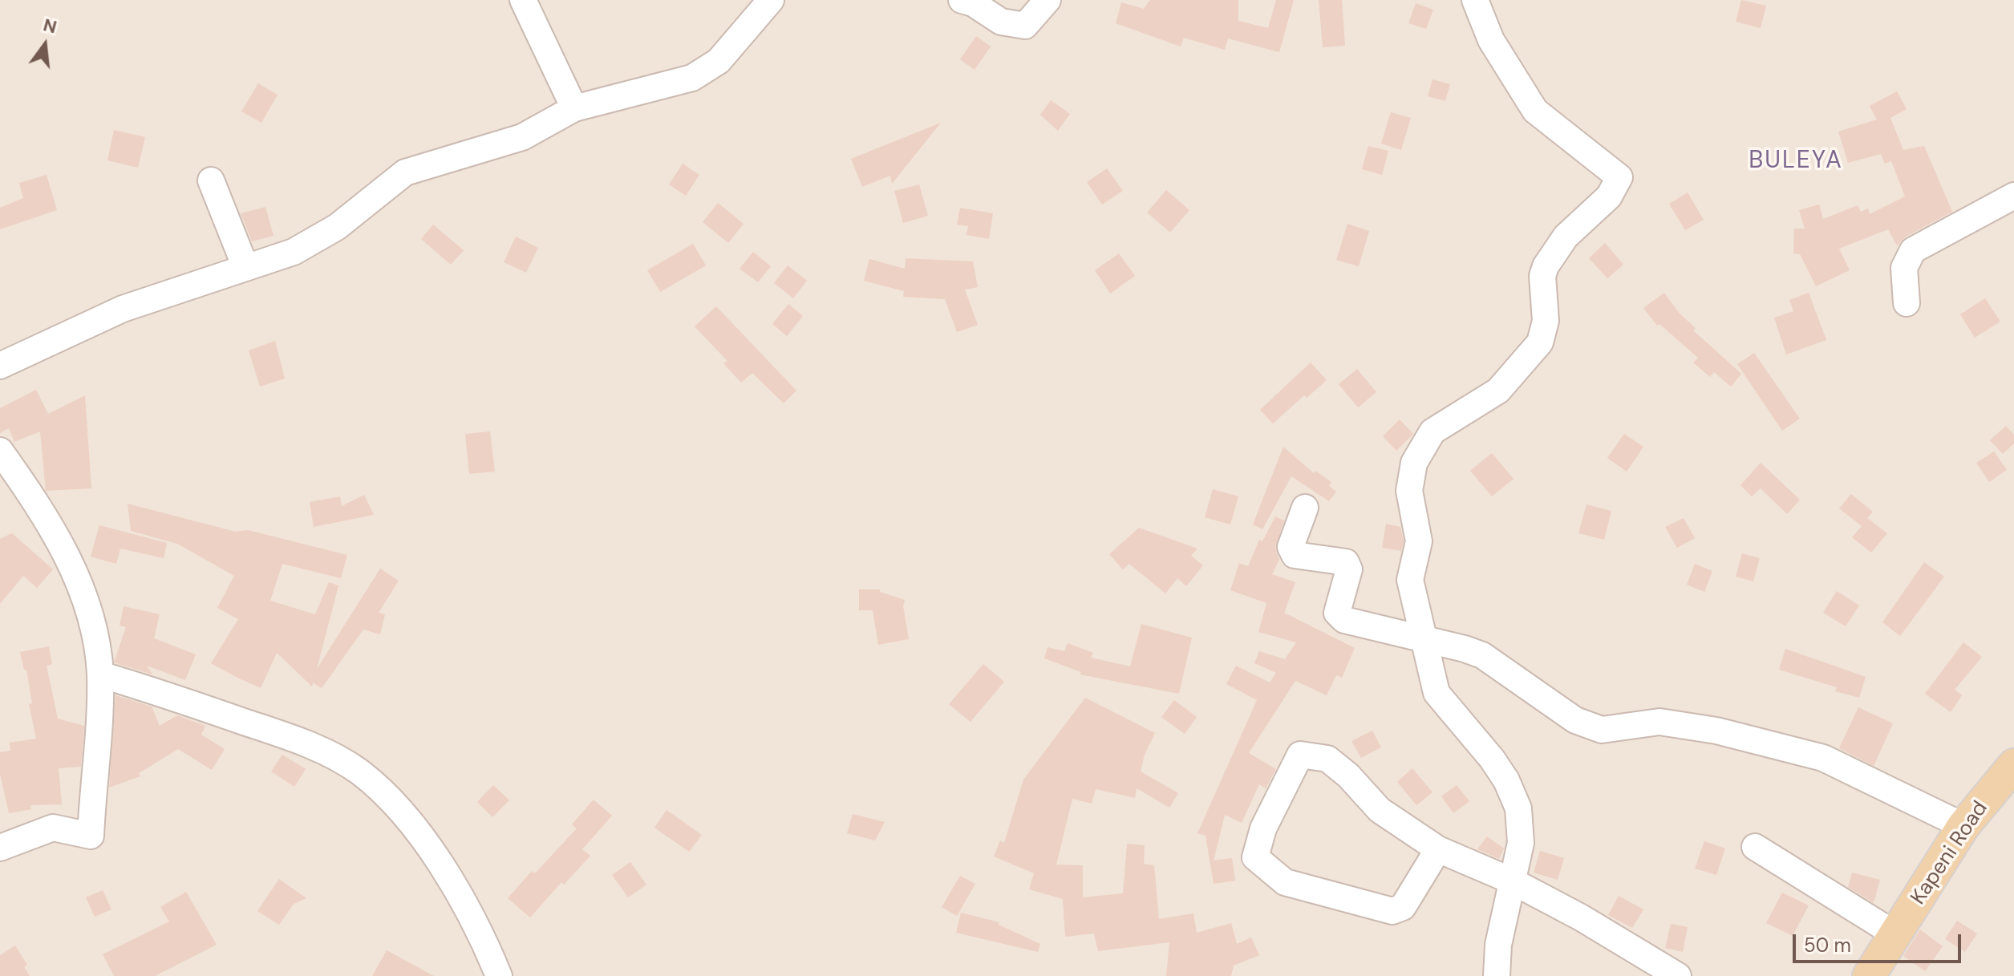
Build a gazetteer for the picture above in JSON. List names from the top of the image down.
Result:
{
  "streets": {
    "main road": ["Kapeni Road"]
  },
  "districts": ["BULEYA"],
  "scale_bar": "50 m",
  "north": "top"
}
